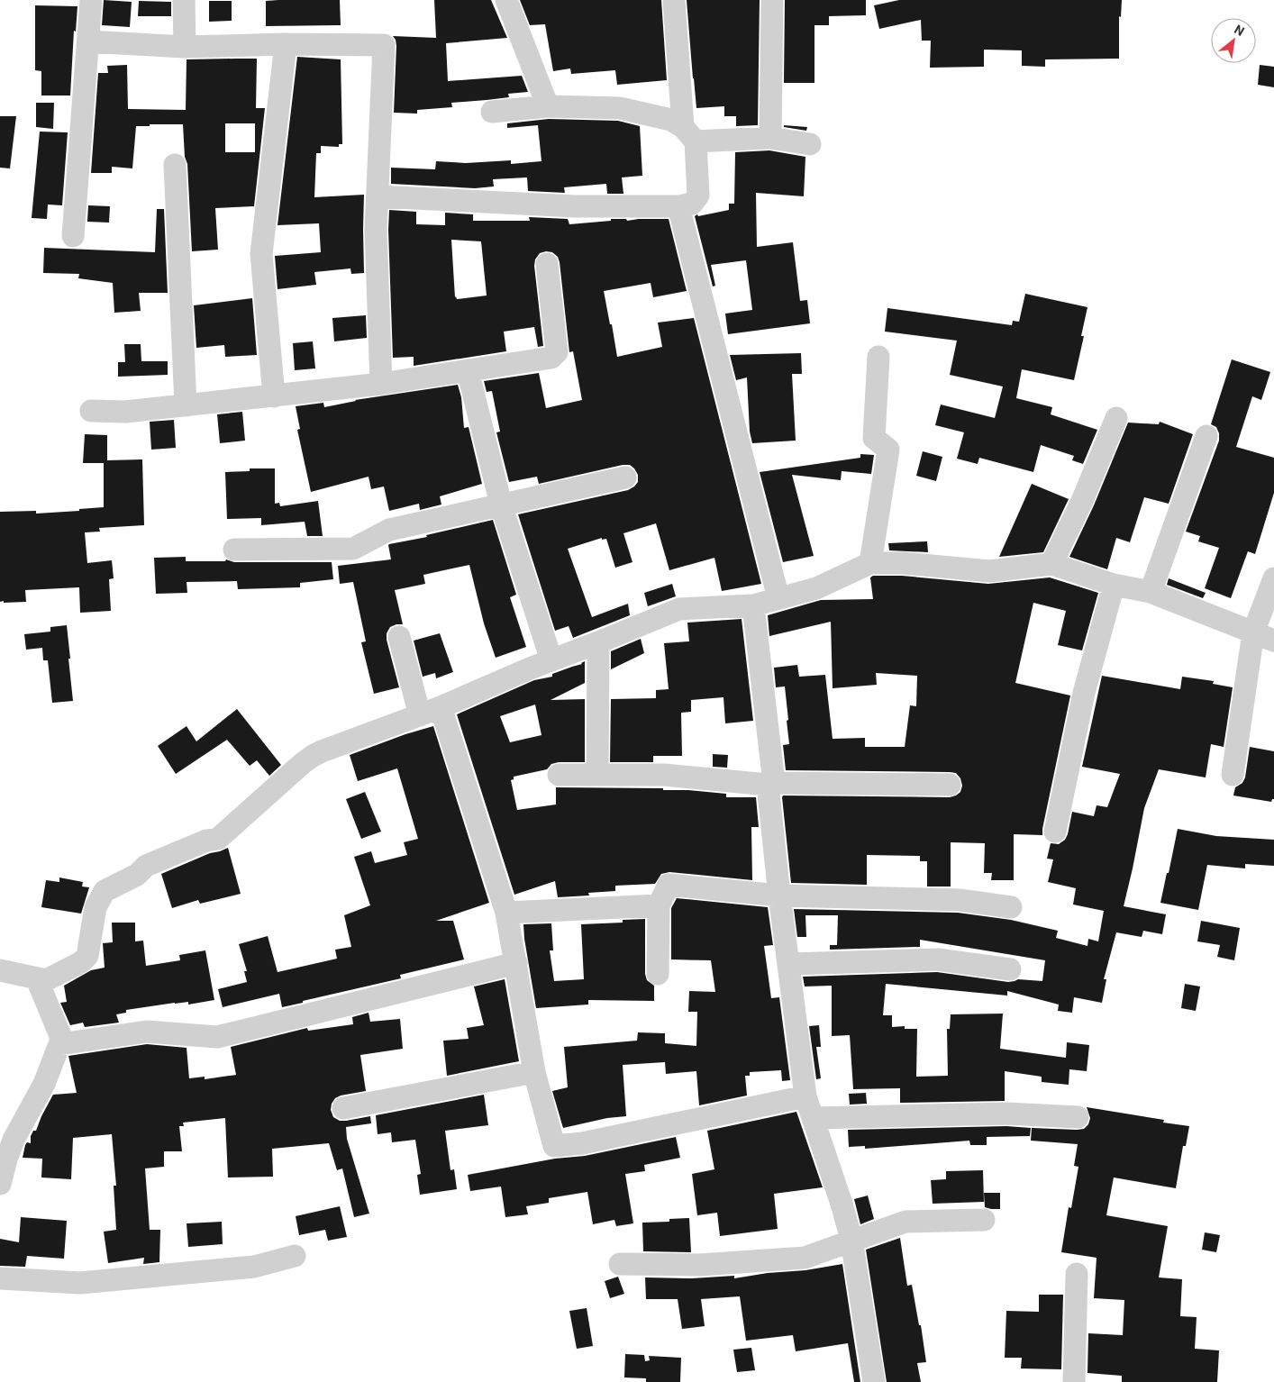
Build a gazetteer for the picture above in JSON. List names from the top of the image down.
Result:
{
  "north": "top right"
}
